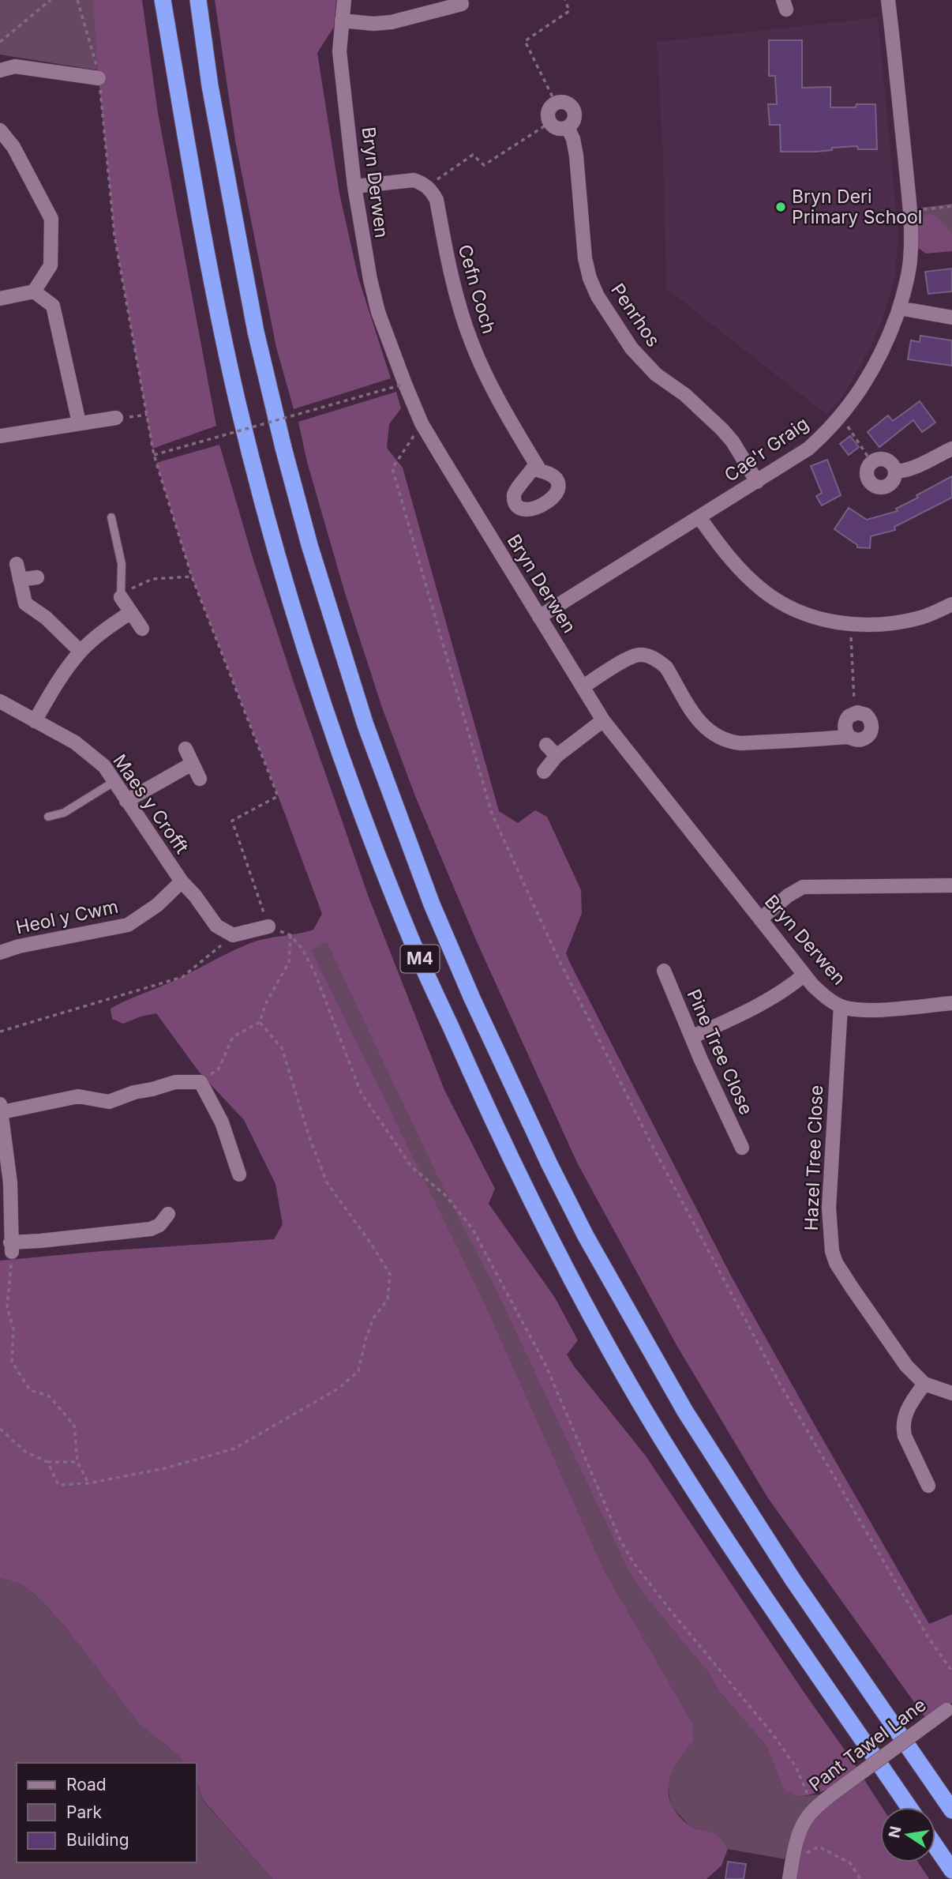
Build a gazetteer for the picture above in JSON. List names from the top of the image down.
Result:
{
  "streets": {
    "highway": ["M4"],
    "street": [
      "Bryn Derwen",
      "Cefn Coch",
      "Penrhos",
      "Cae'r Graig",
      "Maes y Crofft",
      "Heol y Cwm",
      "Pine Tree Close",
      "Hazel Tree Close",
      "Pant Tawel Lane"
    ]
  },
  "crossings": [
    ["Bryn Derwen", "Cae'r Graig"],
    ["Bryn Derwen", "Hazel Tree Close"],
    ["Penrhos", "Cae'r Graig"],
    ["Maes y Crofft", "Heol y Cwm"]
  ],
  "places": ["Bryn Deri Primary School"],
  "legend": ["Road", "Park", "Building"],
  "north": "left"
}
